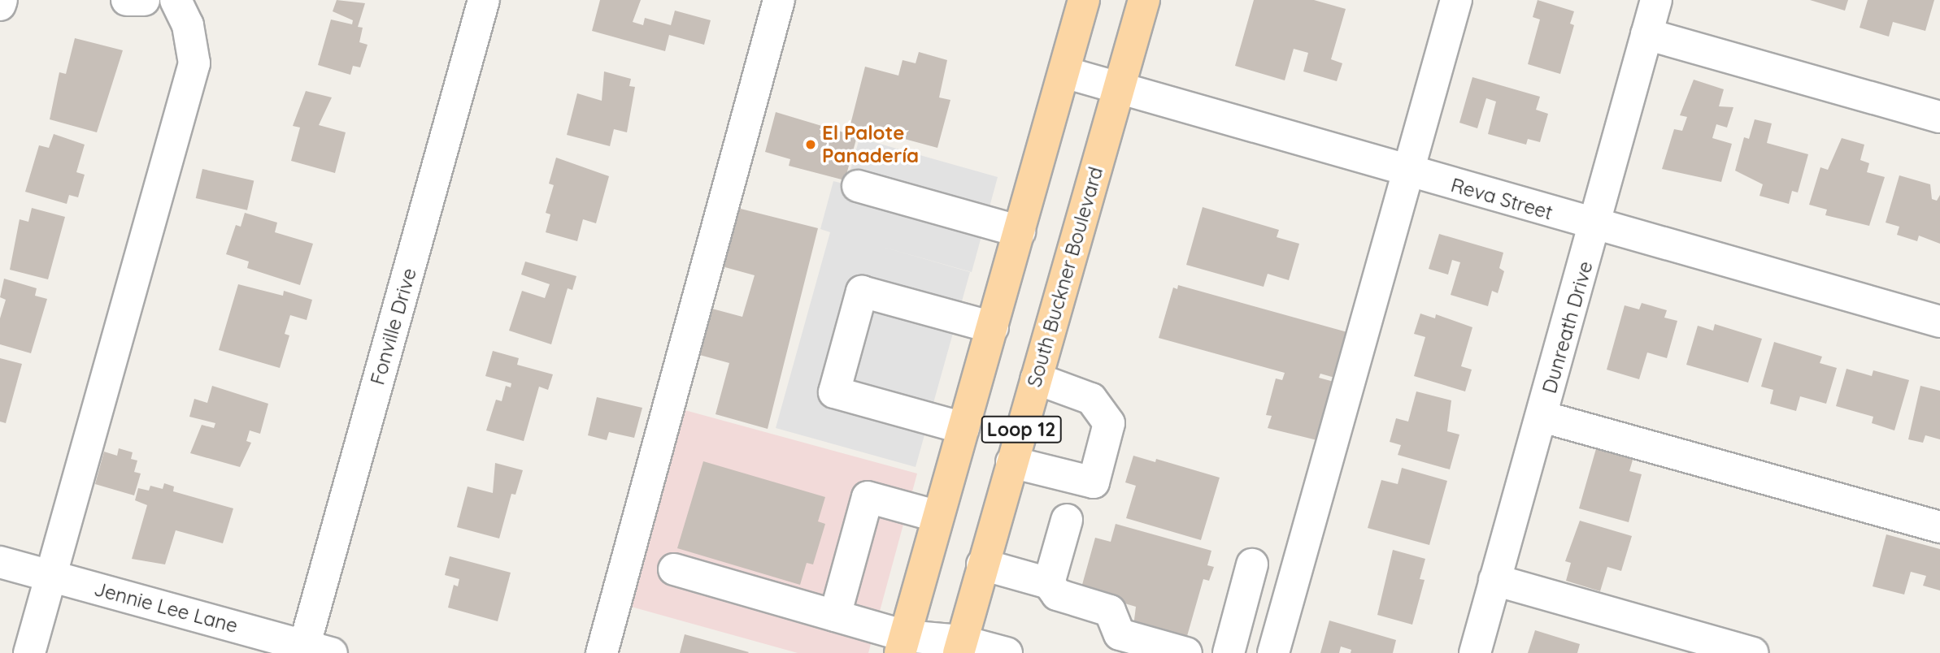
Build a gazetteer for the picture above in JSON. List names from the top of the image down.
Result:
{
  "streets": {
    "main road": ["South Buckner Boulevard", "Loop 12"],
    "street": [
      "Reva Street",
      "Fonville Drive",
      "Dunreath Drive",
      "Jennie Lee Lane"
    ]
  },
  "crossings": [
    ["Reva Street", "South Buckner Boulevard"],
    ["Reva Street", "Dunreath Drive"],
    ["Reva Street", "Loop 12"],
    ["Fonville Drive", "Jennie Lee Lane"]
  ],
  "places": ["El Palote Panadería"]
}
